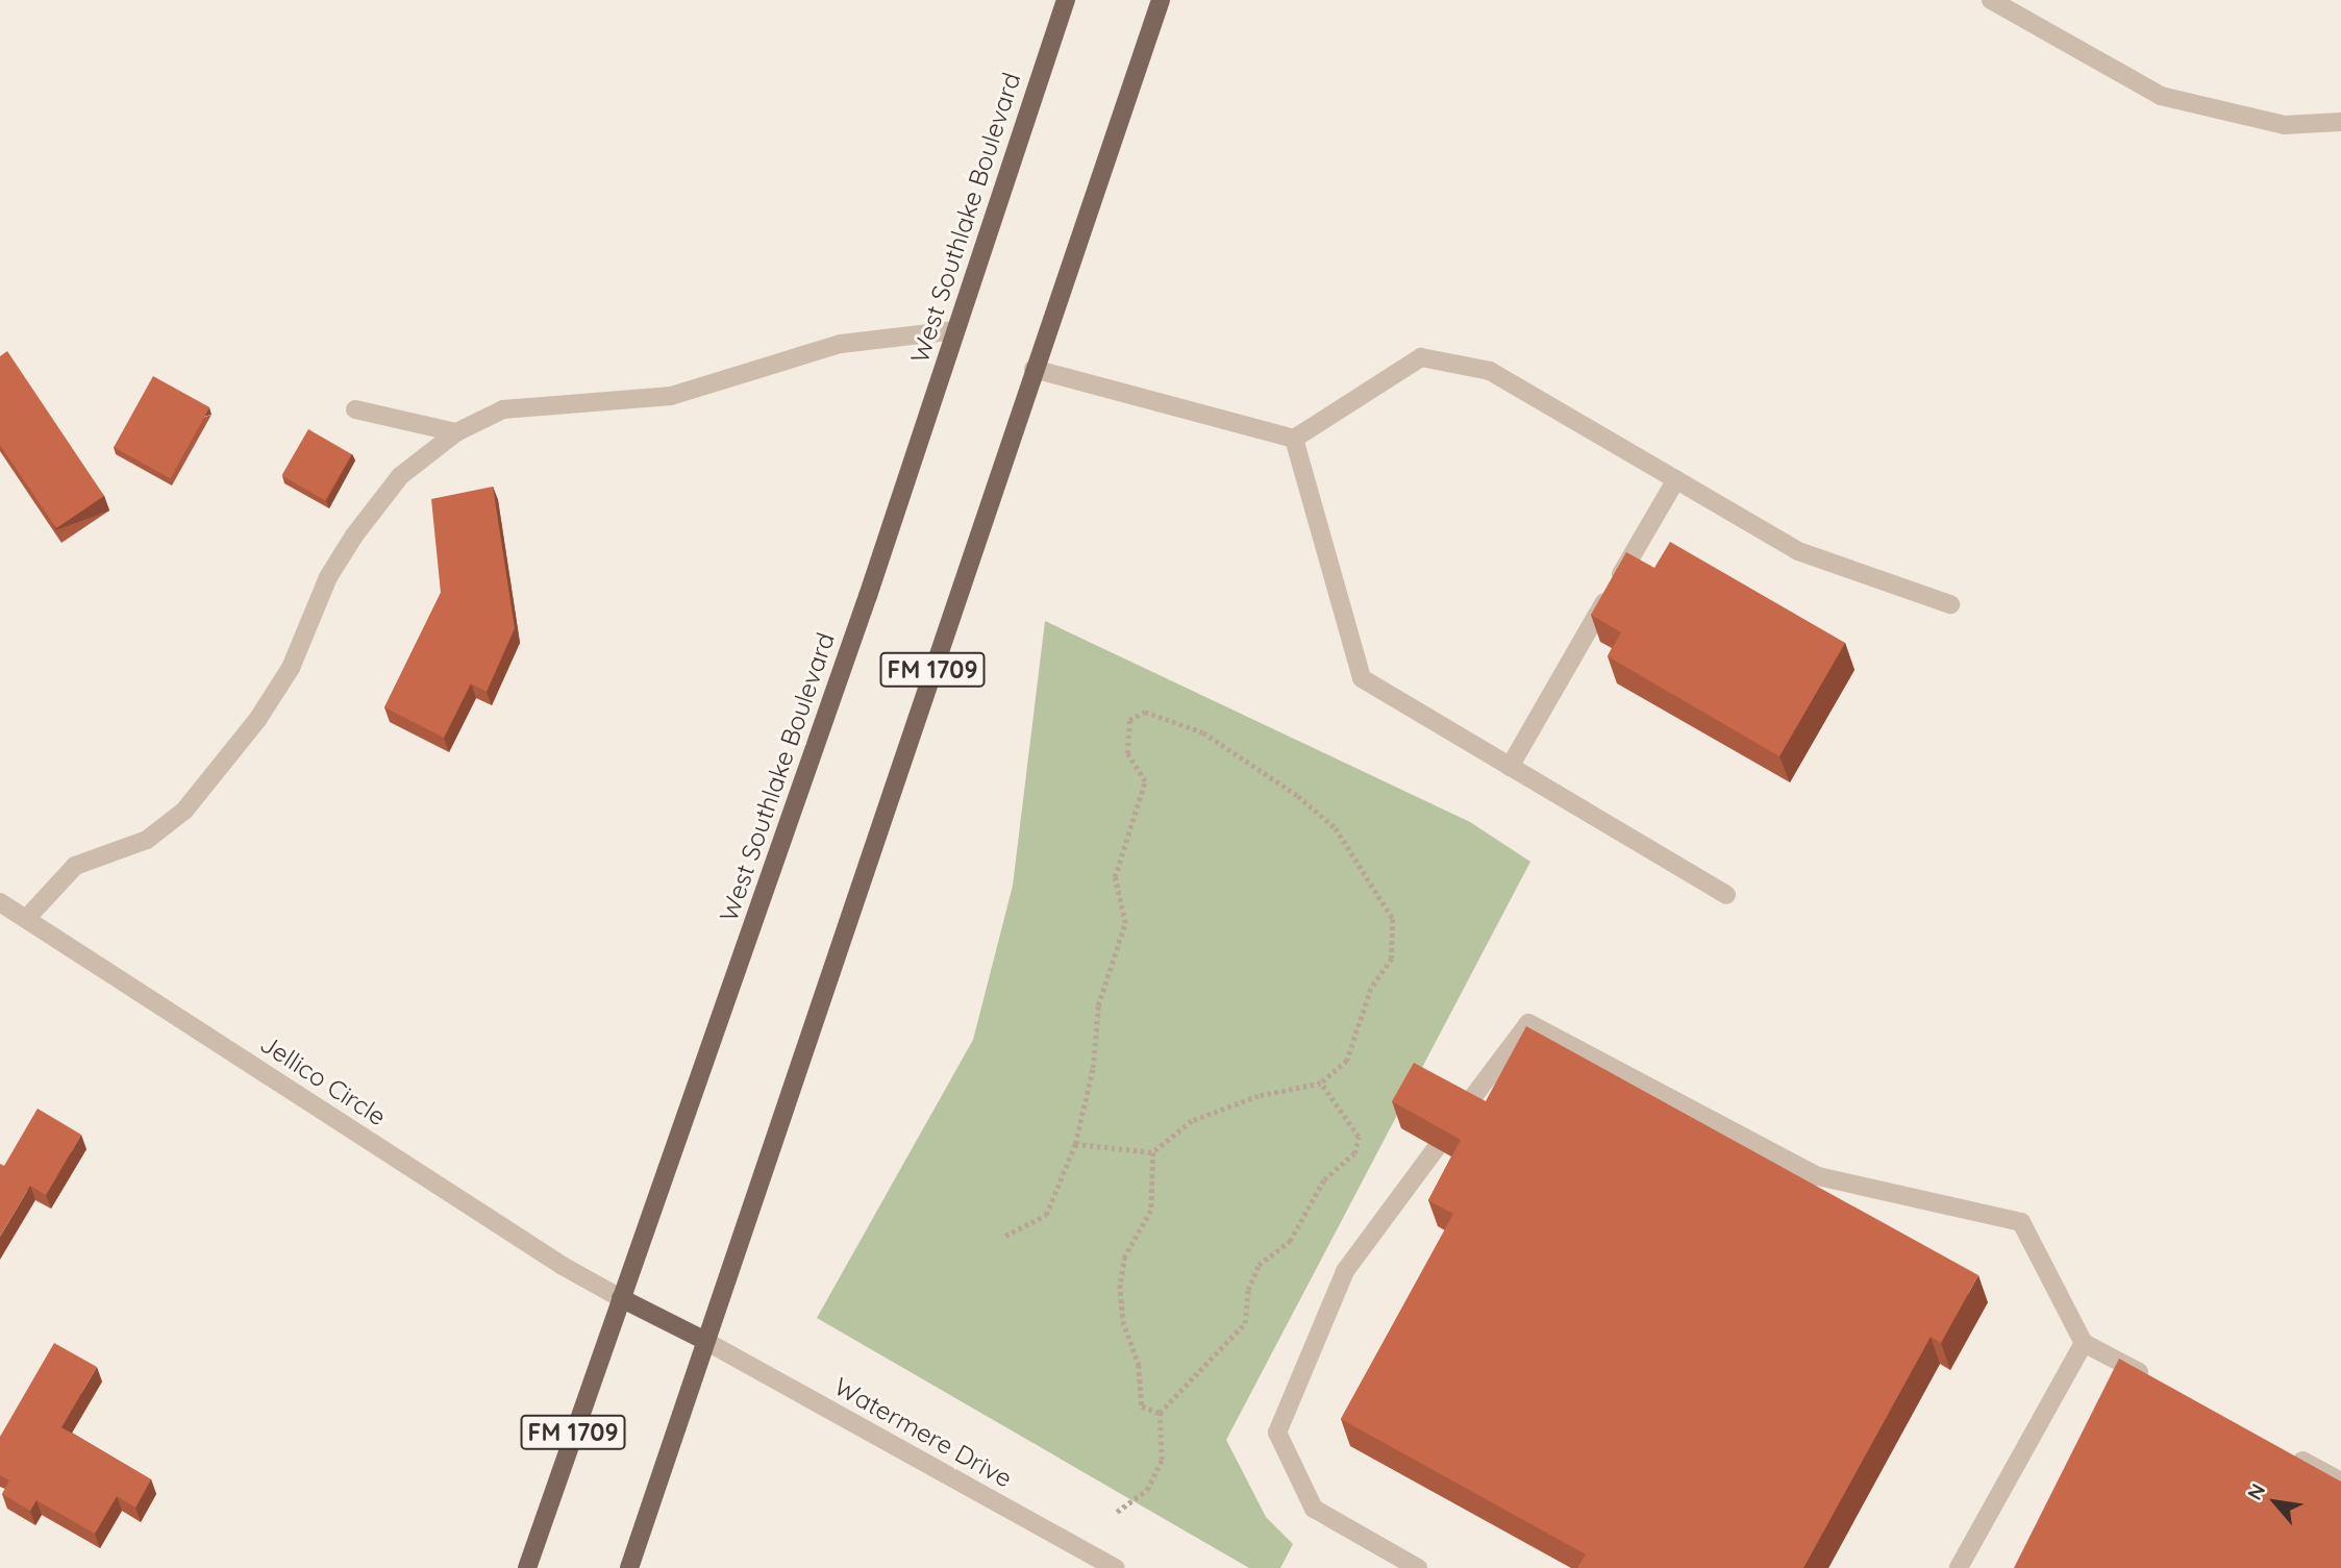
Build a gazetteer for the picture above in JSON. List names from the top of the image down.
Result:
{
  "streets": {
    "main road": ["West Southlake Boulevard", "FM 1709"],
    "street": ["Jellico Circle", "Watermere Drive"]
  },
  "crossings": [
    ["West Southlake Boulevard", "Jellico Circle"],
    ["FM 1709", "Watermere Drive"]
  ],
  "north": "top left"
}
